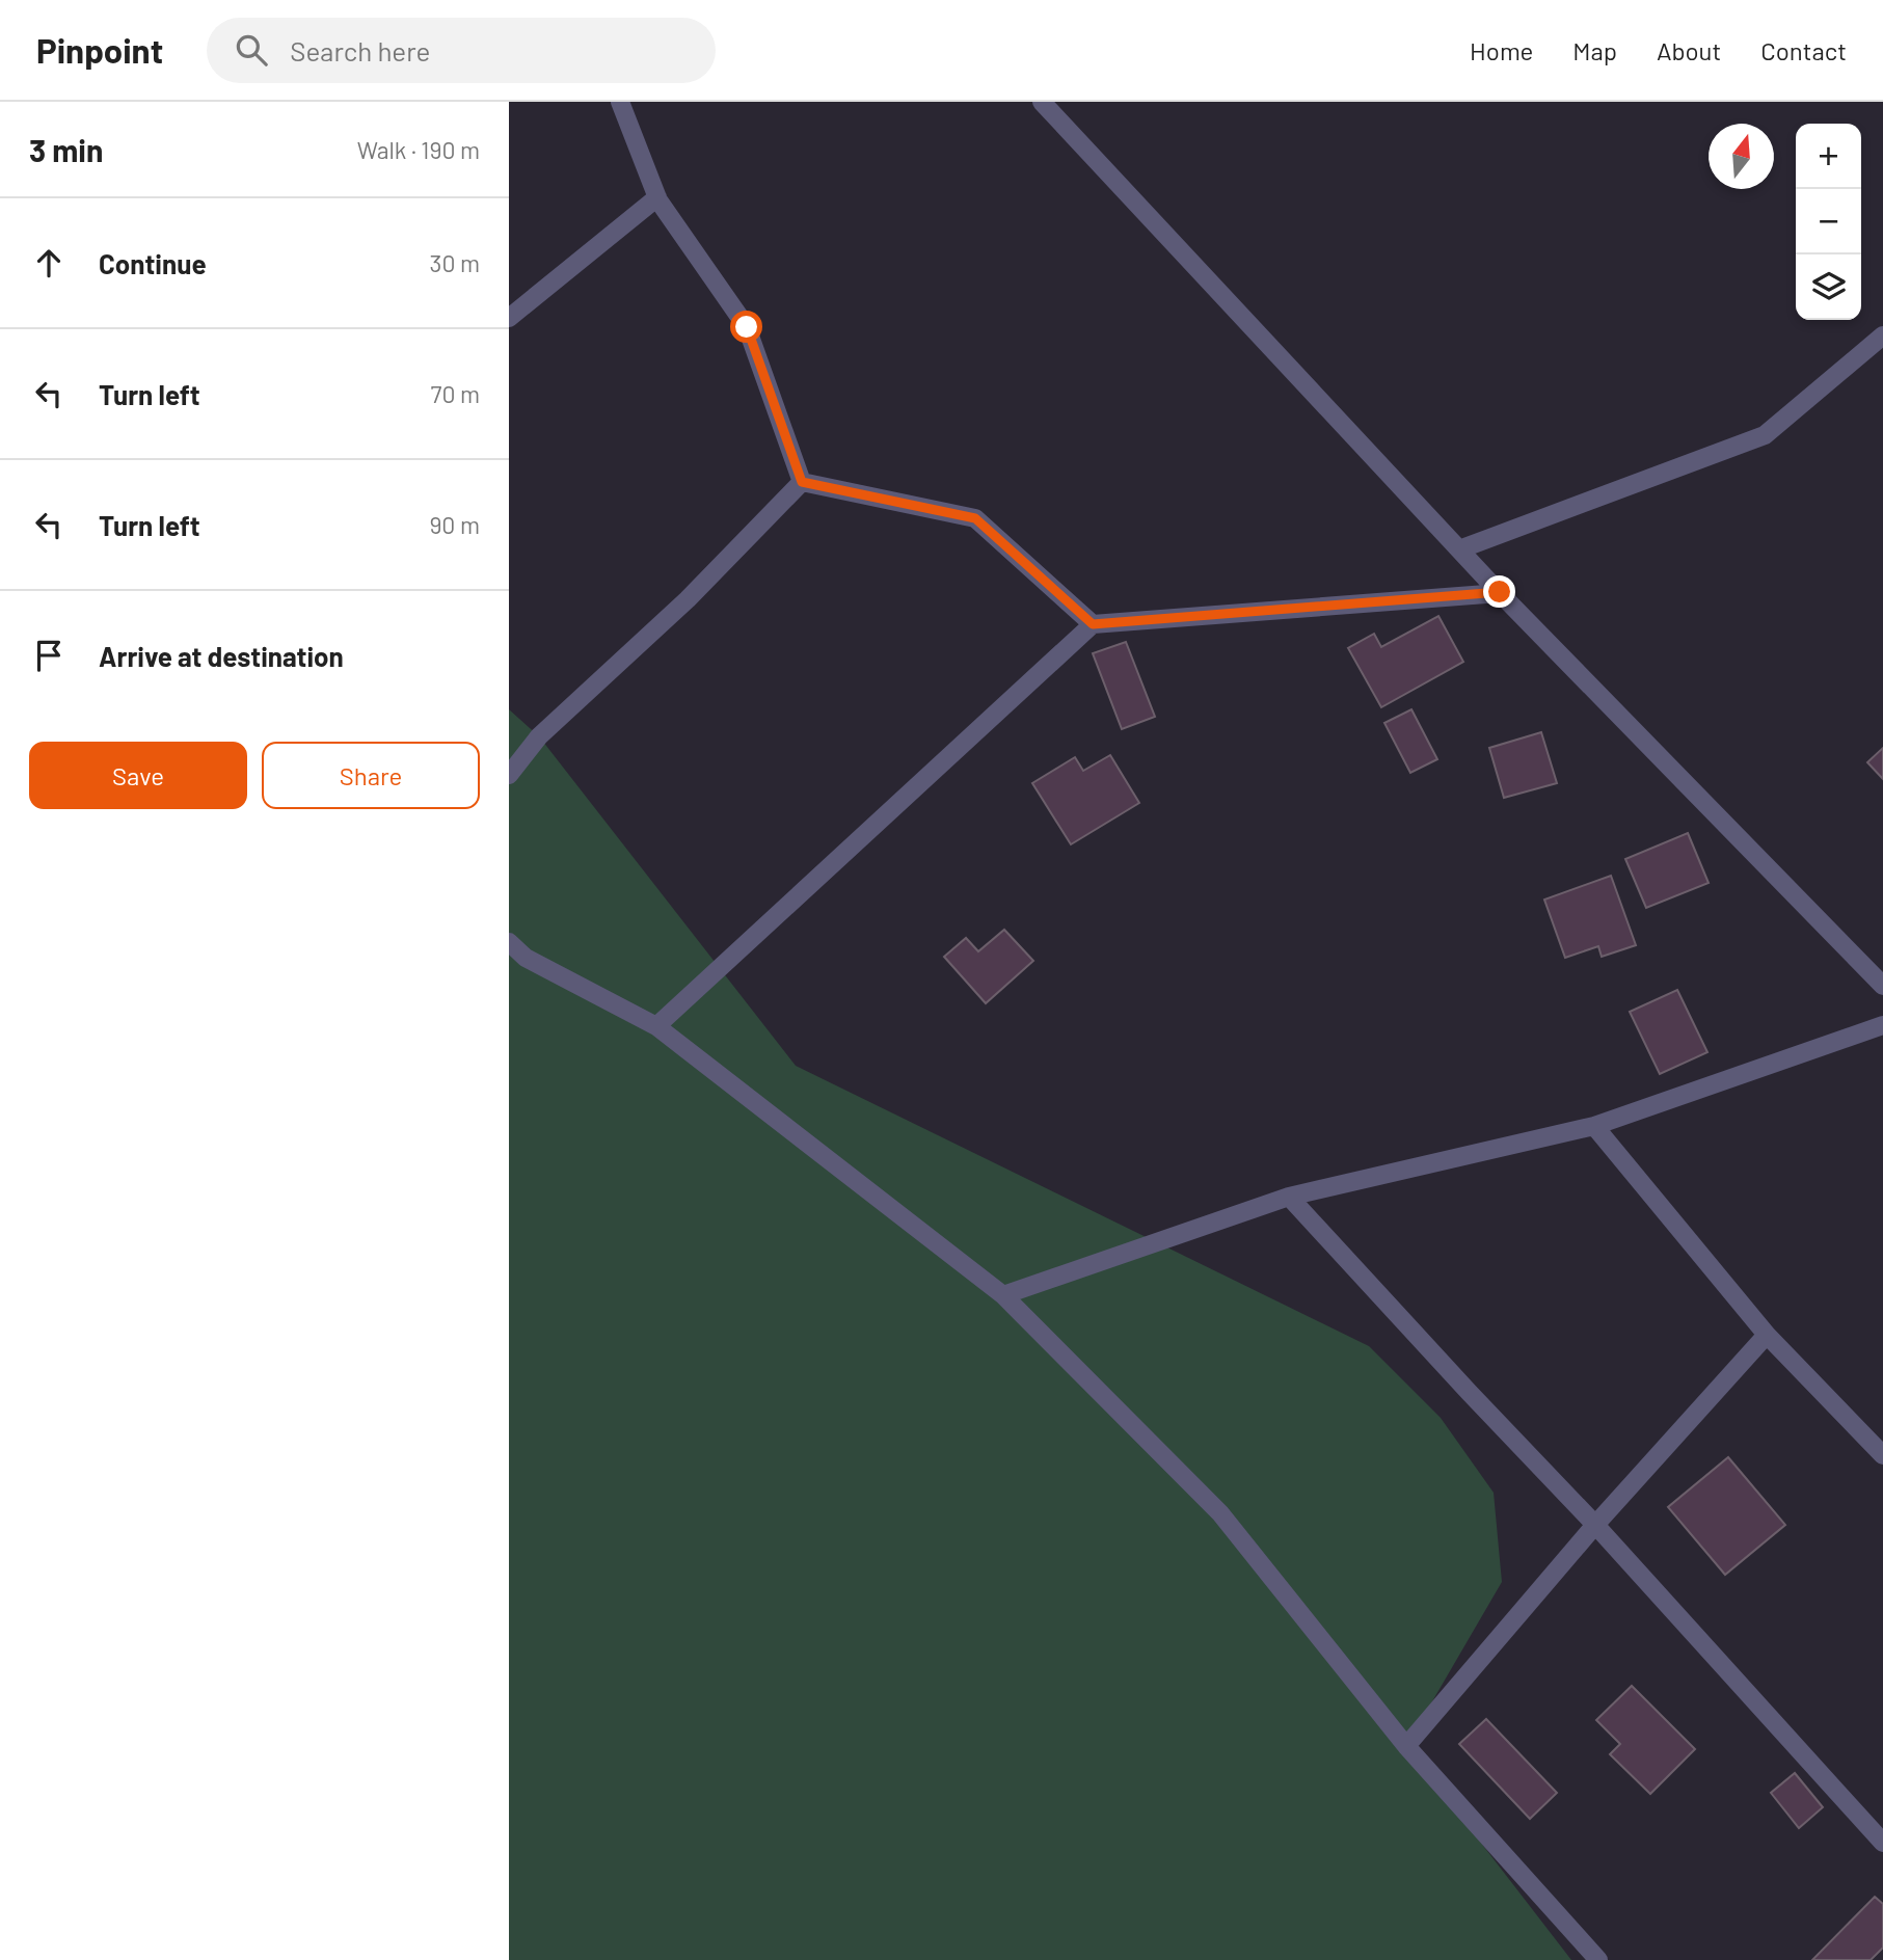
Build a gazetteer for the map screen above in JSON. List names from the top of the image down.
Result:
{
  "north": "top",
  "page": {
    "header": "Pinpoint",
    "search": "Search here",
    "nav": [
      "Home",
      "Map",
      "About",
      "Contact"
    ],
    "heading": ["3 min", "Walk · 190 m"],
    "map_buttons": ["+", "−"],
    "list": [
      ["Continue", "30 m"],
      ["Turn left", "70 m"],
      ["Turn left", "90 m"],
      "Arrive at destination"
    ],
    "buttons": ["Save", "Share"]
  }
}
